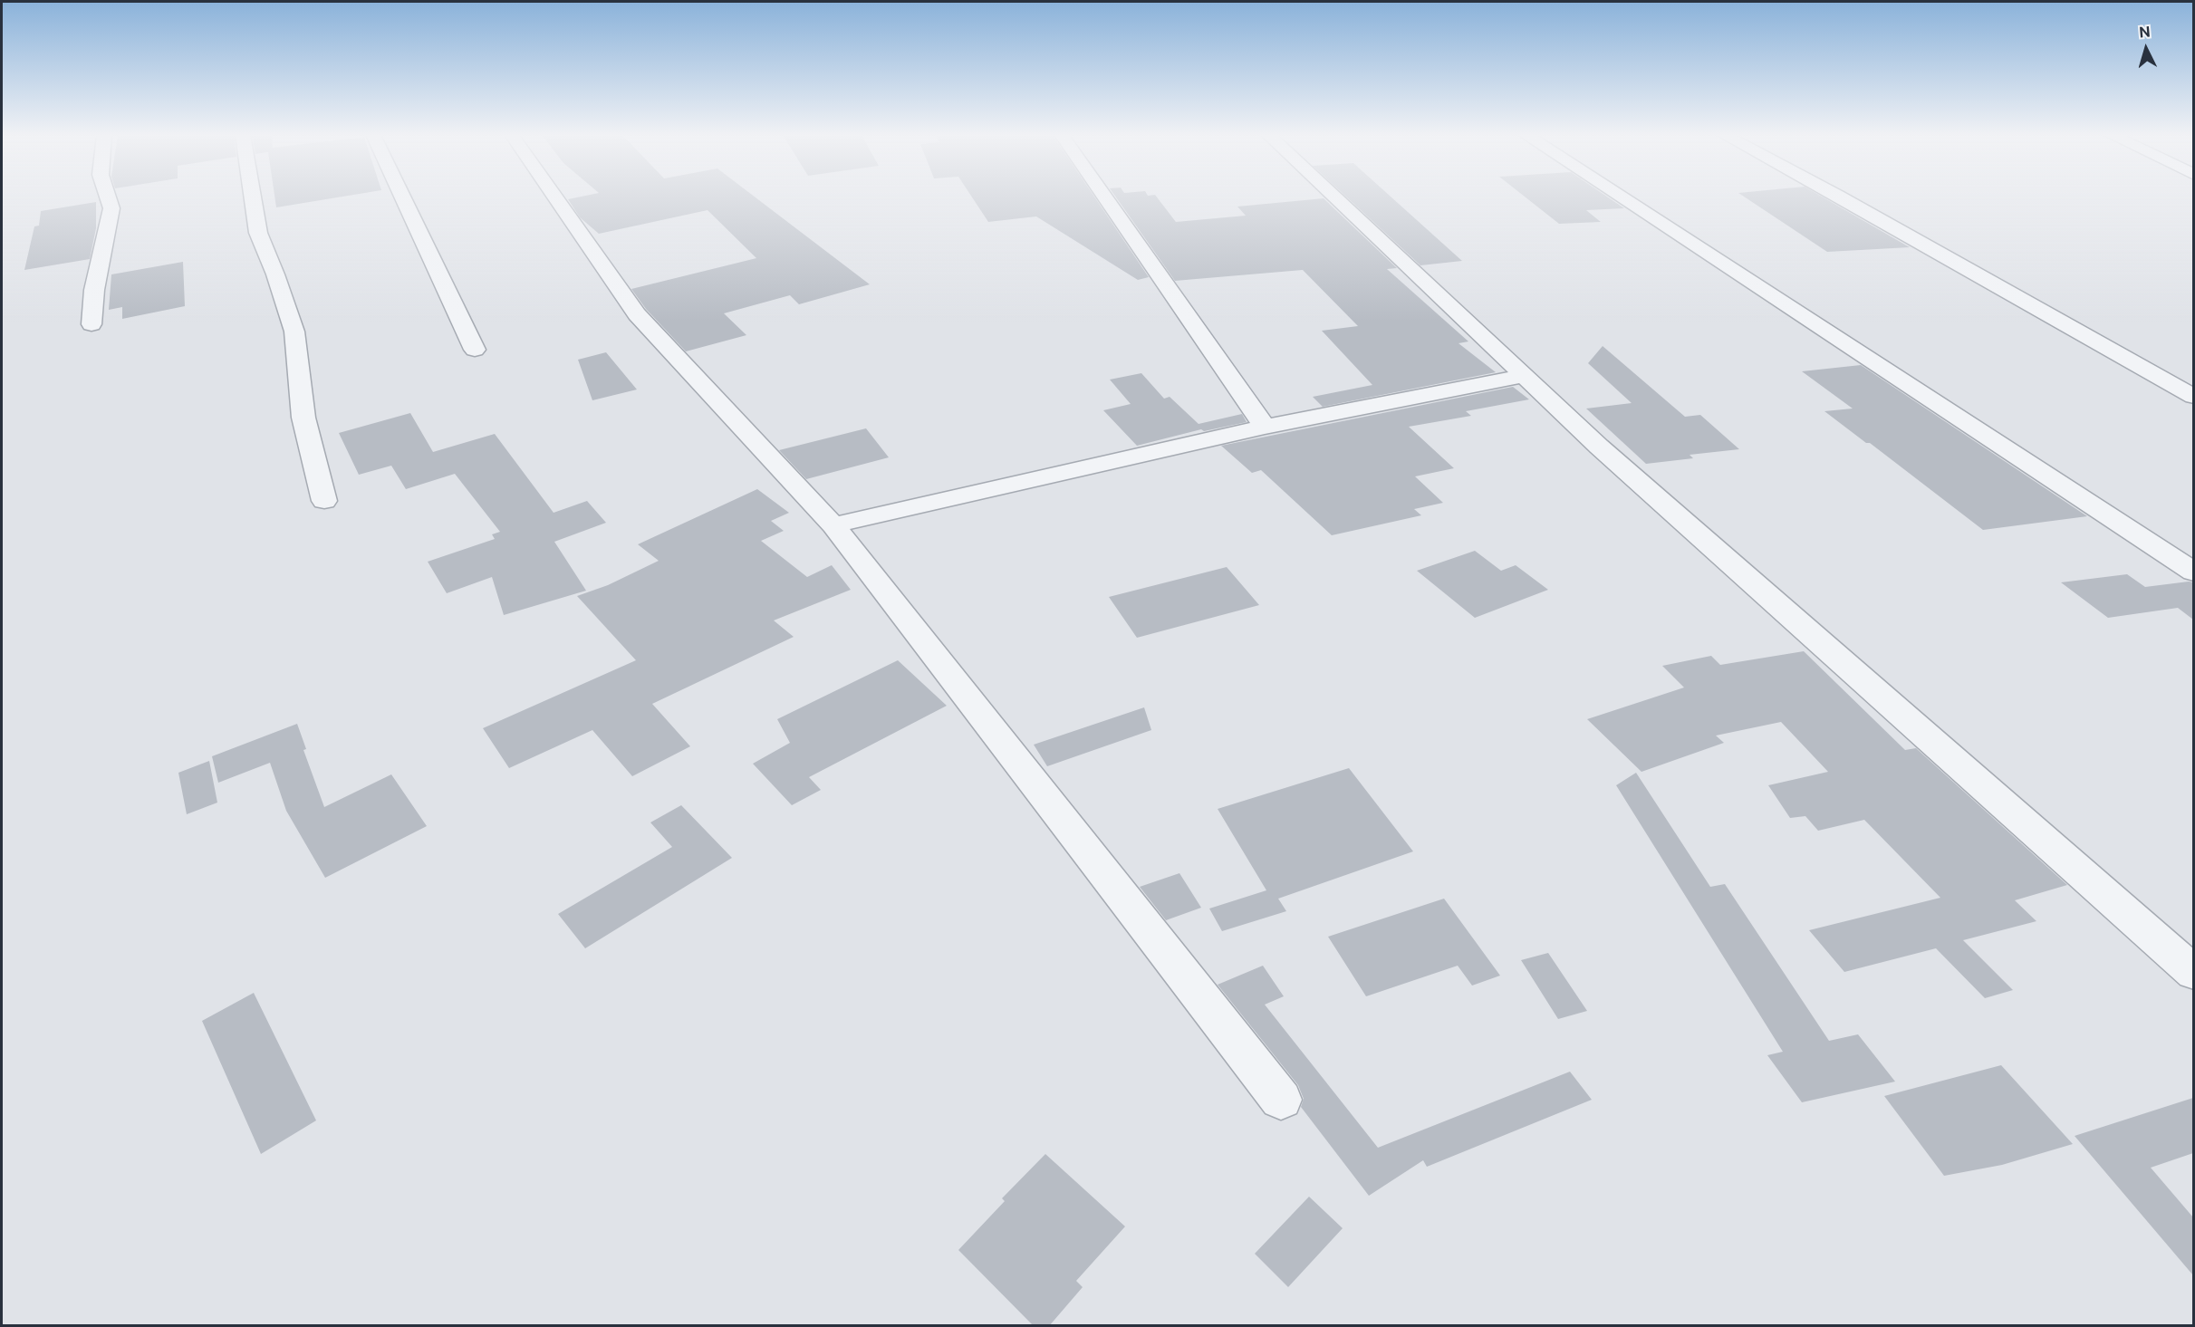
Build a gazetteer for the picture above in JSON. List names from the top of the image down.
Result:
{
  "north": "top"
}
